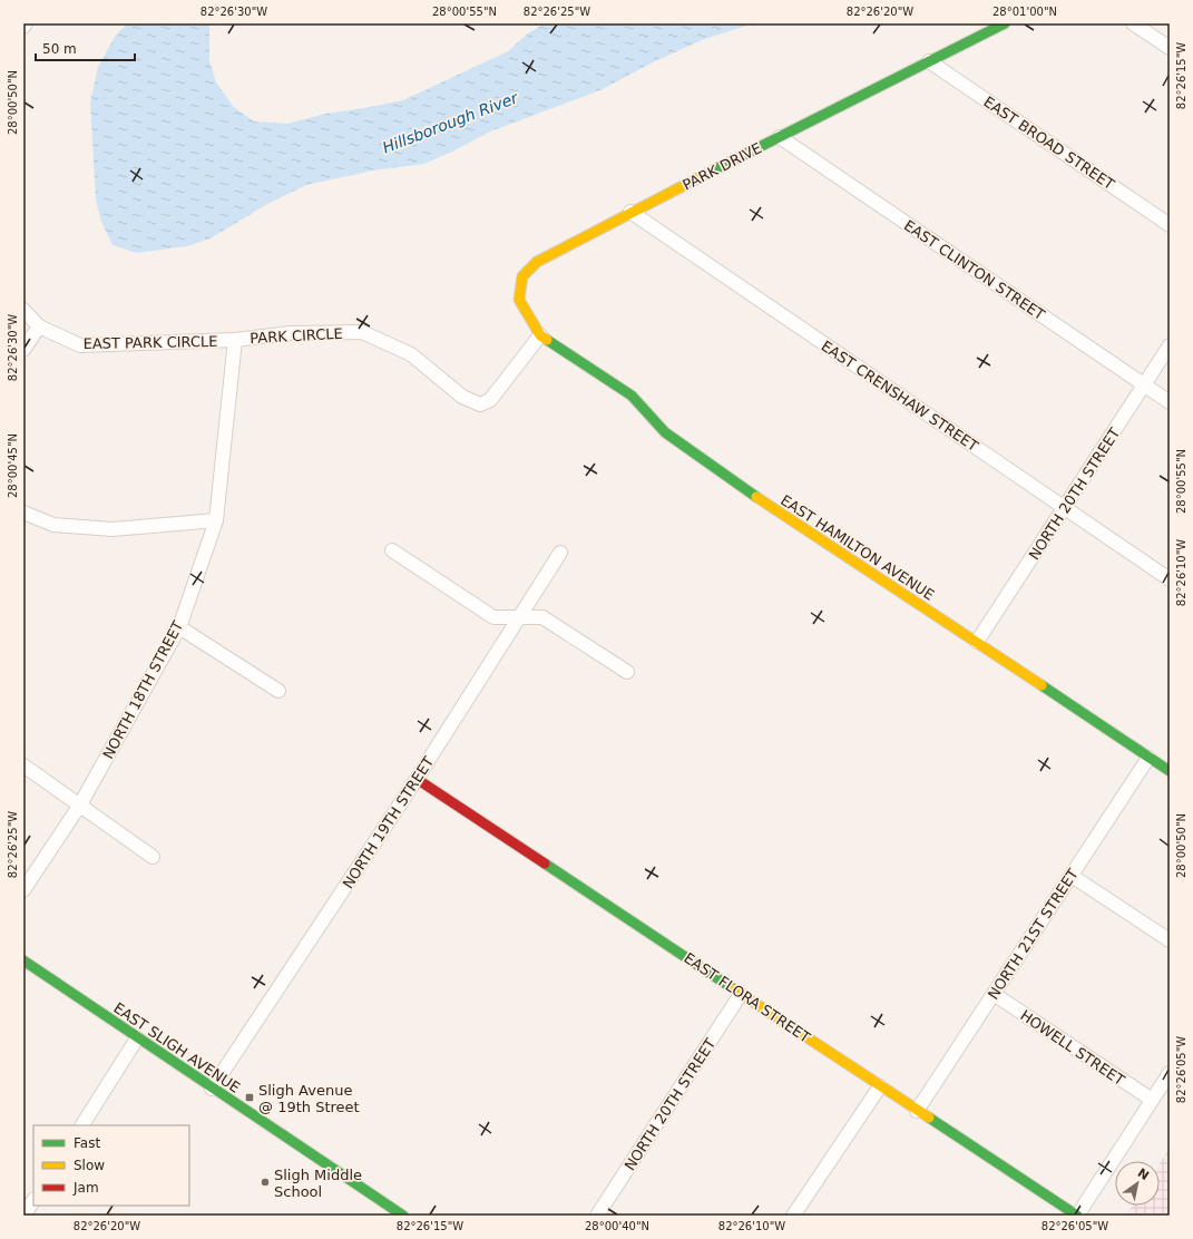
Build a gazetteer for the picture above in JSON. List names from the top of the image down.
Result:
{
  "streets": {
    "street": [
      "EAST BROAD STREET",
      "PARK DRIVE",
      "EAST CLINTON STREET",
      "PARK CIRCLE",
      "EAST PARK CIRCLE",
      "EAST CRENSHAW STREET",
      "NORTH 20TH STREET",
      "EAST HAMILTON AVENUE",
      "NORTH 18TH STREET",
      "NORTH 19TH STREET",
      "NORTH 21ST STREET",
      "EAST FLORA STREET",
      "EAST SLIGH AVENUE",
      "HOWELL STREET"
    ]
  },
  "crossings": [
    ["EAST BROAD STREET", "PARK DRIVE"],
    ["PARK DRIVE", "EAST CLINTON STREET"],
    ["PARK DRIVE", "PARK CIRCLE"],
    ["PARK DRIVE", "EAST CRENSHAW STREET"],
    ["PARK DRIVE", "EAST HAMILTON AVENUE"],
    ["EAST CLINTON STREET", "NORTH 20TH STREET"],
    ["PARK CIRCLE", "EAST PARK CIRCLE"],
    ["PARK CIRCLE", "EAST HAMILTON AVENUE"],
    ["PARK CIRCLE", "NORTH 18TH STREET"],
    ["EAST PARK CIRCLE", "NORTH 18TH STREET"],
    ["EAST CRENSHAW STREET", "NORTH 20TH STREET"],
    ["NORTH 20TH STREET", "EAST HAMILTON AVENUE"],
    ["NORTH 20TH STREET", "EAST FLORA STREET"],
    ["EAST HAMILTON AVENUE", "NORTH 21ST STREET"],
    ["NORTH 19TH STREET", "EAST FLORA STREET"],
    ["NORTH 19TH STREET", "EAST SLIGH AVENUE"],
    ["NORTH 21ST STREET", "EAST FLORA STREET"],
    ["NORTH 21ST STREET", "HOWELL STREET"]
  ],
  "water": ["Hillsborough River"],
  "places": {
    "transit": ["Sligh Avenue @ 19th Street"],
    "other": ["Sligh Middle School"]
  },
  "legend": ["Fast", "Slow", "Jam"],
  "scale_bar": "50 m",
  "north": "top right",
  "coordinates": [
    "82°26'30\"W",
    "28°00'55\"N",
    "82°26'25\"W",
    "82°26'20\"W",
    "28°01'00\"N",
    "82°26'15\"W",
    "28°00'50\"N",
    "28°00'45\"N",
    "82°26'10\"W",
    "82°26'05\"W",
    "28°00'40\"N"
  ]
}
